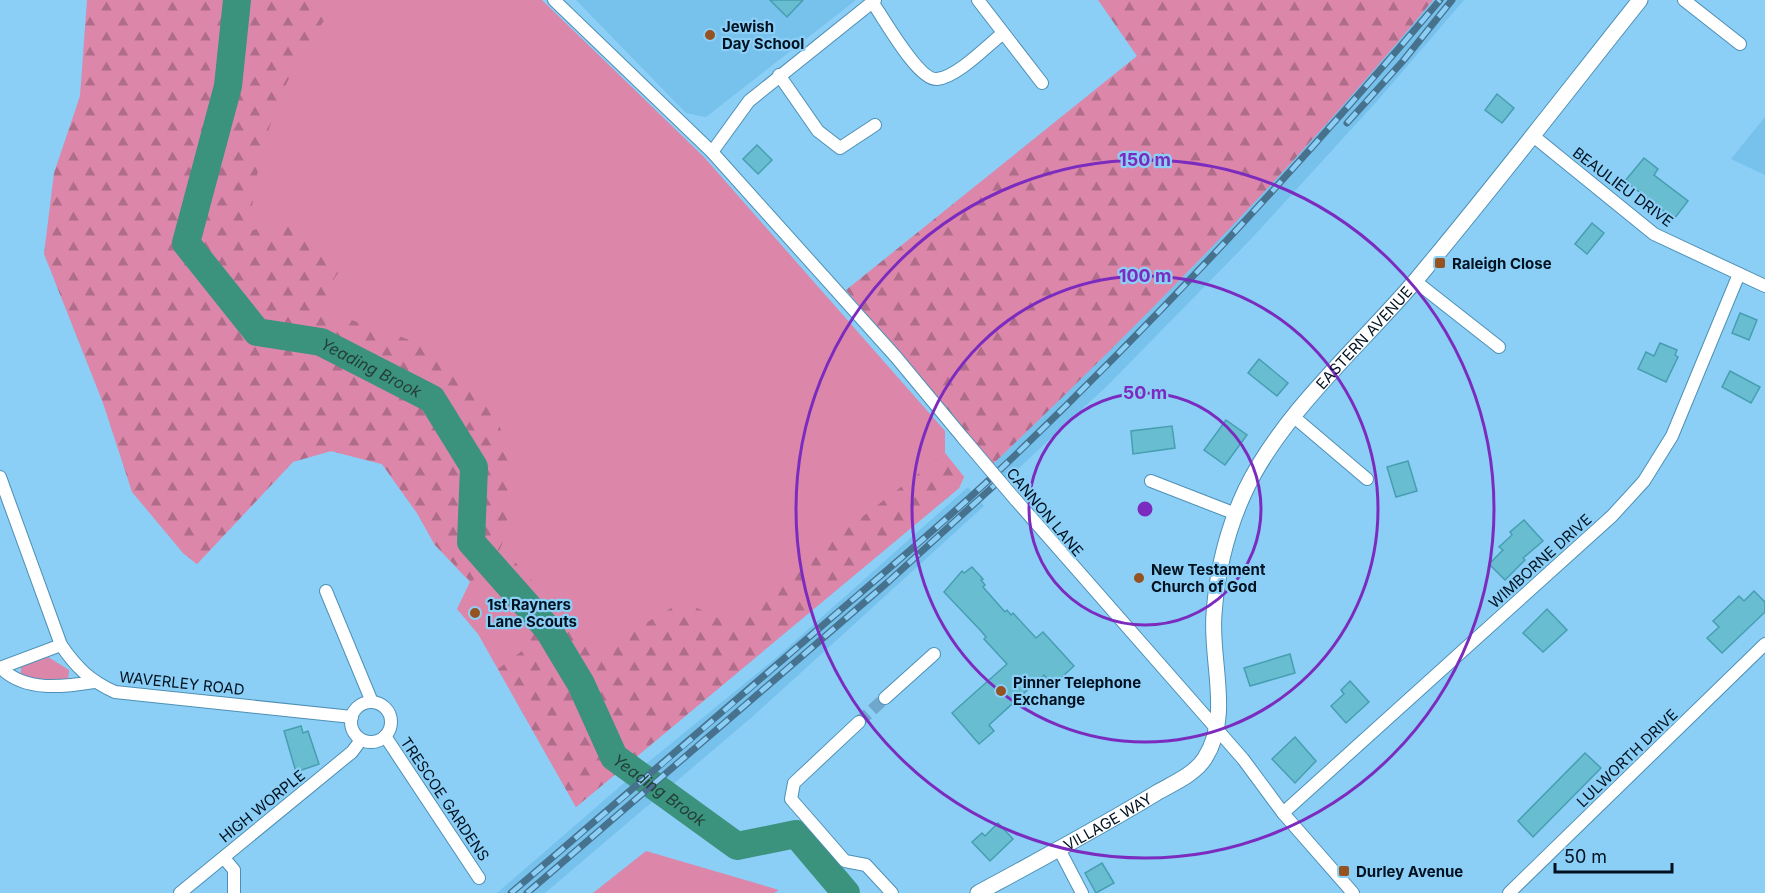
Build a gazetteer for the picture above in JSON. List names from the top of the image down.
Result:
{
  "streets": {
    "street": [
      "BEAULIEU DRIVE",
      "EASTERN AVENUE",
      "CANNON LANE",
      "WIMBORNE DRIVE",
      "WAVERLEY ROAD",
      "LULWORTH DRIVE",
      "TRESCOE GARDENS",
      "HIGH WORPLE",
      "VILLAGE WAY"
    ]
  },
  "crossings": [
    ["BEAULIEU DRIVE", "EASTERN AVENUE"],
    ["BEAULIEU DRIVE", "WIMBORNE DRIVE"],
    ["EASTERN AVENUE", "CANNON LANE"],
    ["EASTERN AVENUE", "VILLAGE WAY"],
    ["CANNON LANE", "WIMBORNE DRIVE"],
    ["CANNON LANE", "VILLAGE WAY"],
    ["WAVERLEY ROAD", "TRESCOE GARDENS"],
    ["WAVERLEY ROAD", "HIGH WORPLE"],
    ["TRESCOE GARDENS", "HIGH WORPLE"]
  ],
  "water": ["Yeading Brook"],
  "places": {
    "other": [
      "Jewish Day School",
      "New Testament Church of God",
      "1st Rayners Lane Scouts",
      "Pinner Telephone Exchange"
    ],
    "transit": ["Raleigh Close", "Durley Avenue"]
  },
  "scale_bar": "50 m",
  "rings": ["150 m", "100 m", "50 m"]
}
